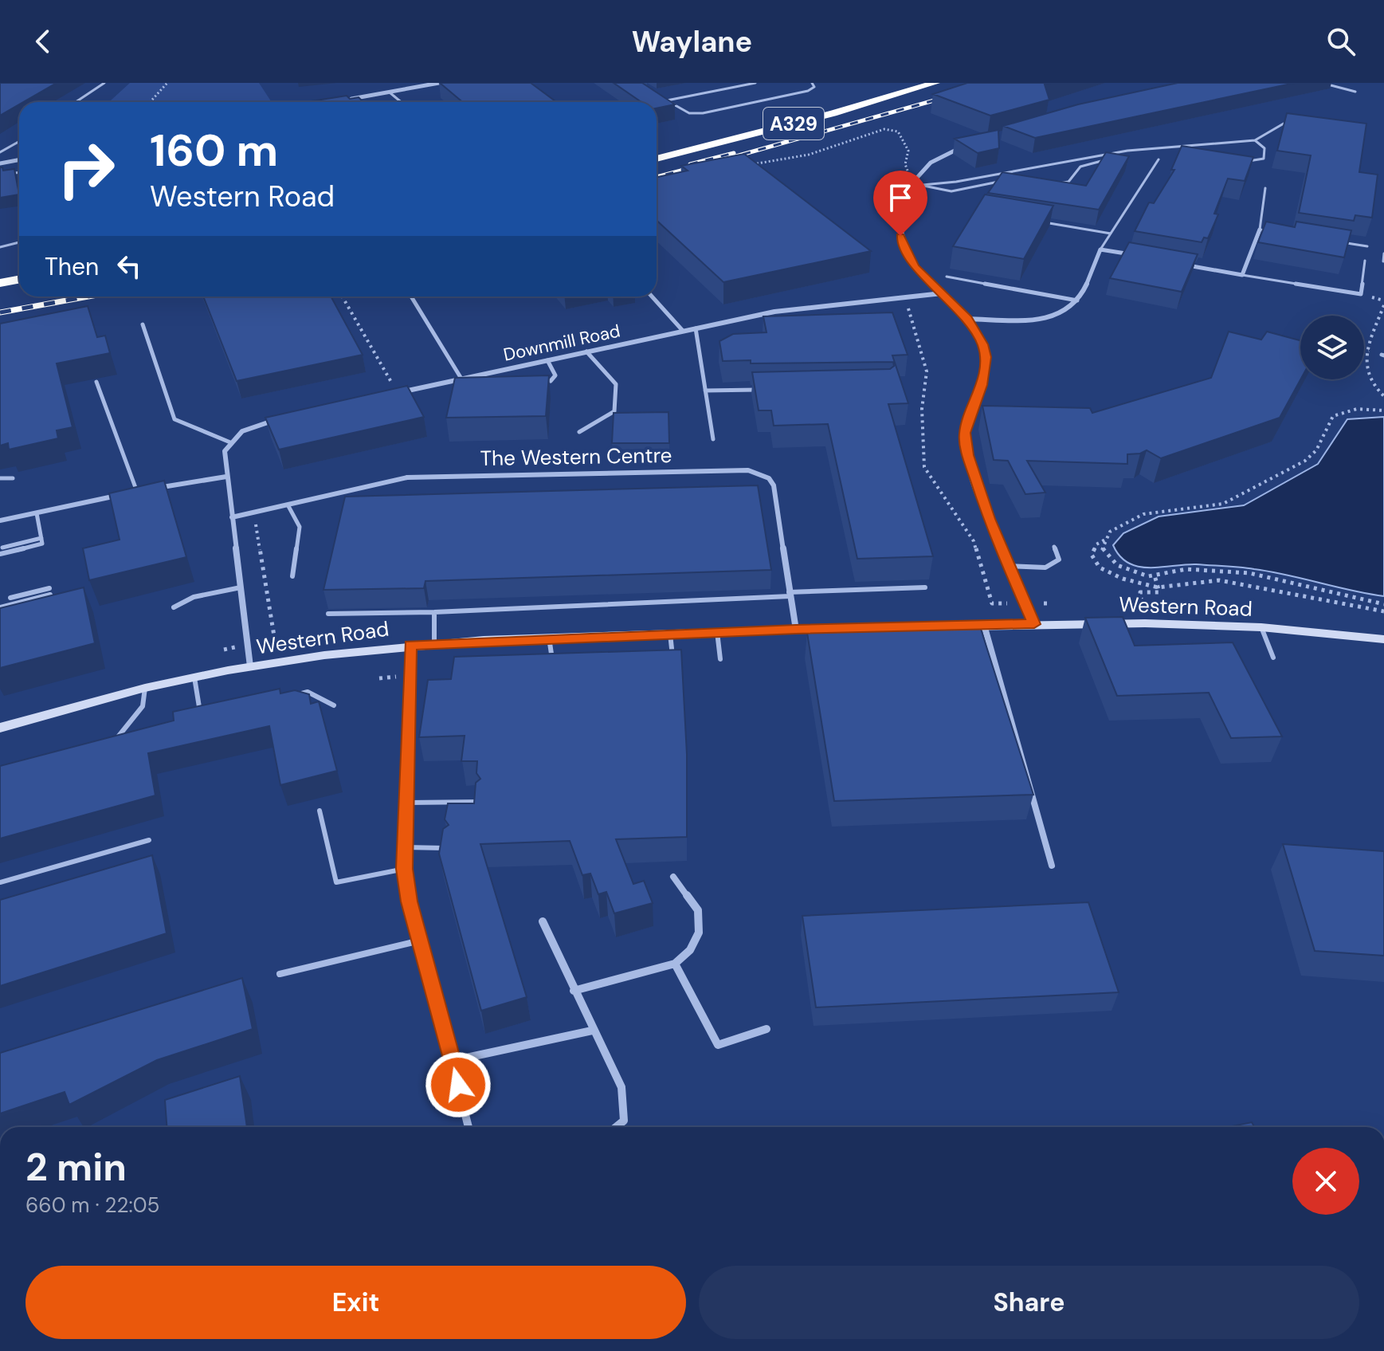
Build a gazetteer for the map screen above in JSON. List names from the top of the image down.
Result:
{
  "streets": {
    "highway": ["A329"],
    "street": ["Downmill Road", "The Western Centre", "Western Road"]
  },
  "crossings": [
    ["The Western Centre", "Western Road"]
  ],
  "page": {
    "header": "Waylane",
    "turn": ["160 m", "Western Road"],
    "then": "Then",
    "heading": ["2 min", "660 m · 22:05"],
    "buttons": ["Exit", "Share"]
  }
}
